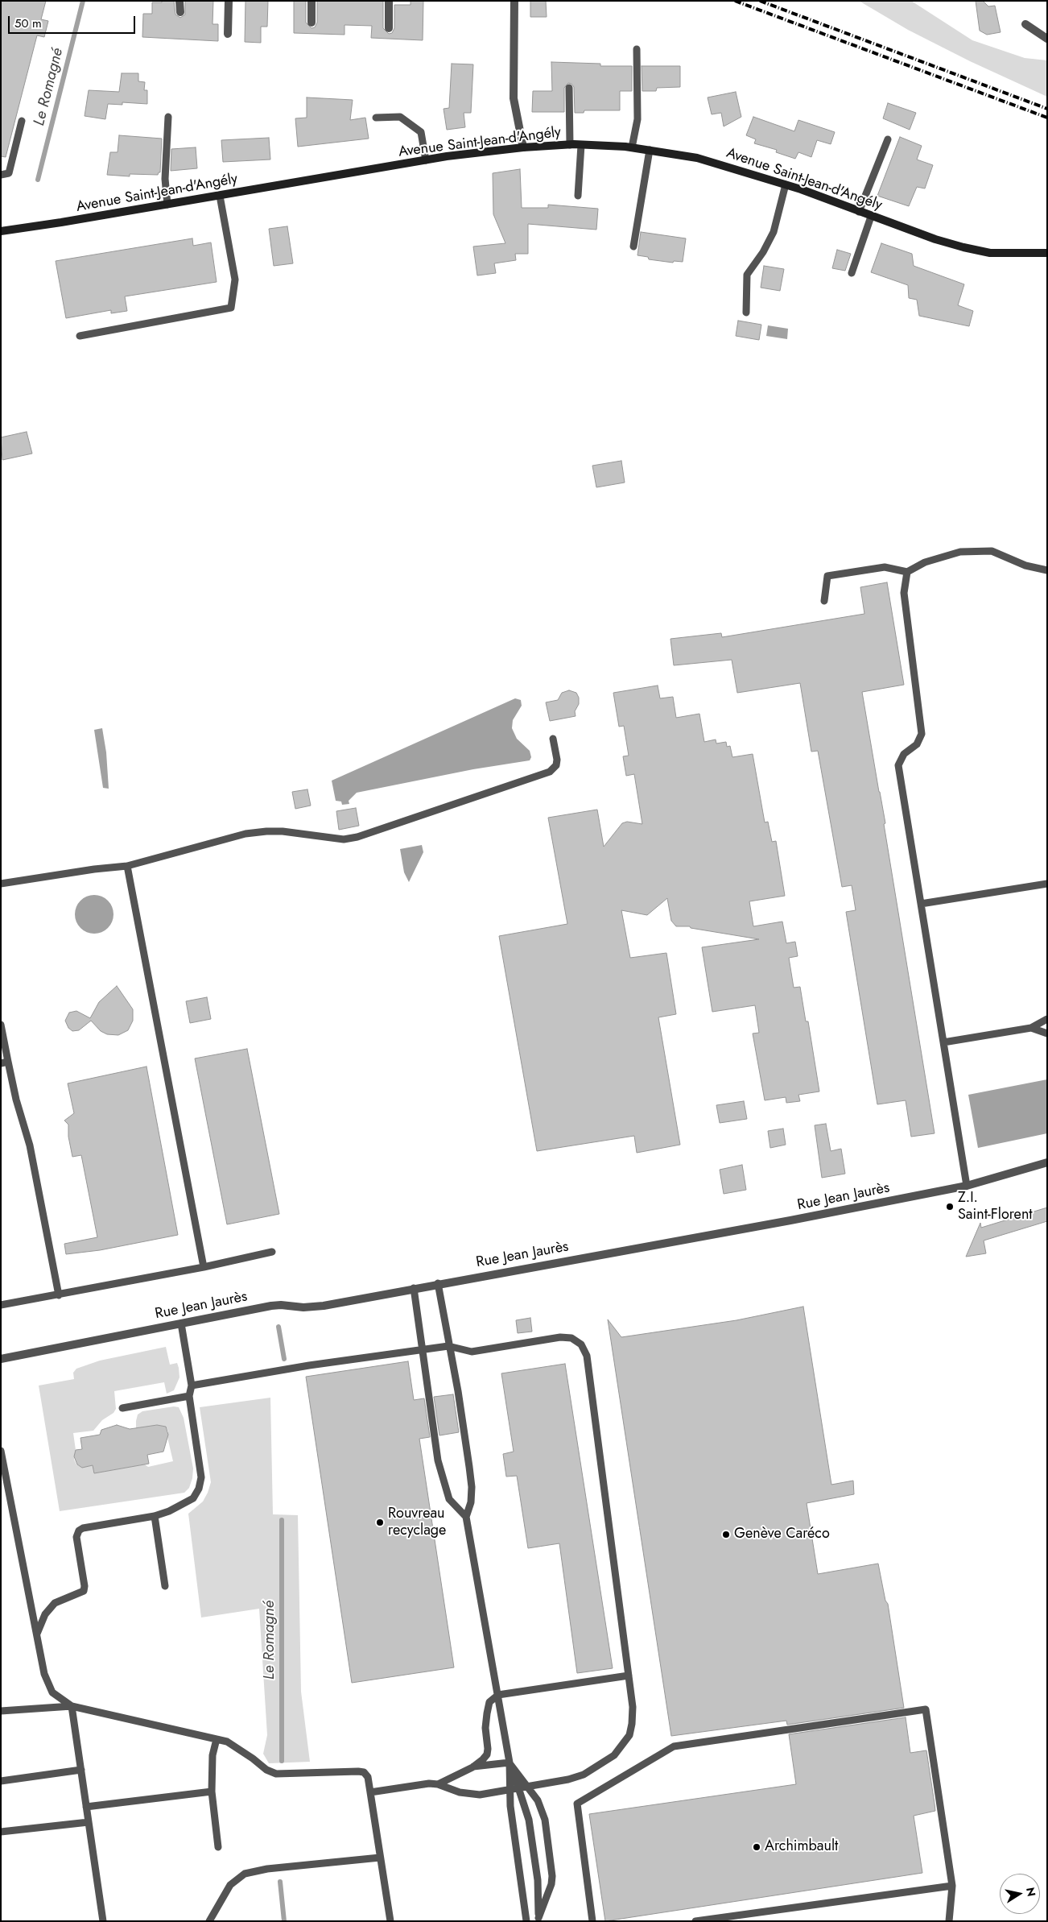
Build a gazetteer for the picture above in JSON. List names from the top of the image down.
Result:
{
  "streets": {
    "main road": ["Avenue Saint-Jean-d'Angély"],
    "street": ["Rue Jean Jaurès"]
  },
  "water": ["Le Romagné"],
  "places": [
    "Z.I. Saint-Florent",
    "Rouvreau recyclage",
    "Genève Caréco",
    "Archimbault"
  ],
  "scale_bar": "50 m",
  "north": "right"
}
